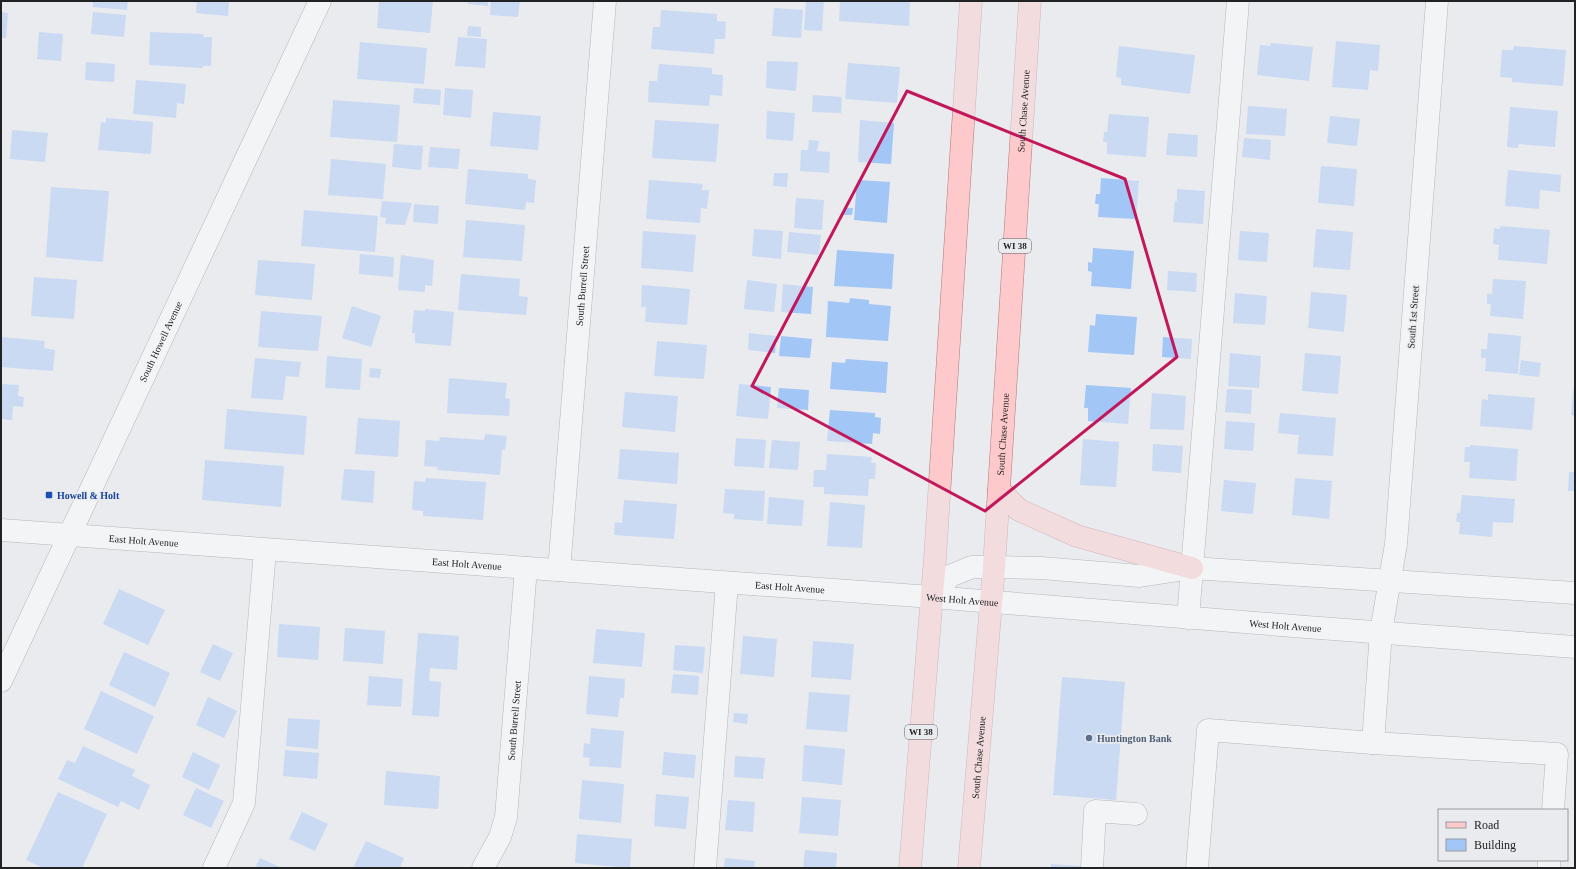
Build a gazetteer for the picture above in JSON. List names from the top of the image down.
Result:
{
  "streets": {
    "main road": ["South Chase Avenue", "WI 38"],
    "street": [
      "South Burrell Street",
      "South 1st Street",
      "South Howell Avenue",
      "East Holt Avenue",
      "West Holt Avenue"
    ]
  },
  "crossings": [
    ["South Chase Avenue", "West Holt Avenue"],
    ["WI 38", "East Holt Avenue"],
    ["WI 38", "West Holt Avenue"],
    ["South Burrell Street", "East Holt Avenue"],
    ["South 1st Street", "West Holt Avenue"],
    ["South Howell Avenue", "East Holt Avenue"],
    ["East Holt Avenue", "West Holt Avenue"]
  ],
  "places": {
    "transit": ["Howell & Holt"],
    "other": ["Huntington Bank"]
  },
  "legend": ["Road", "Building"]
}
